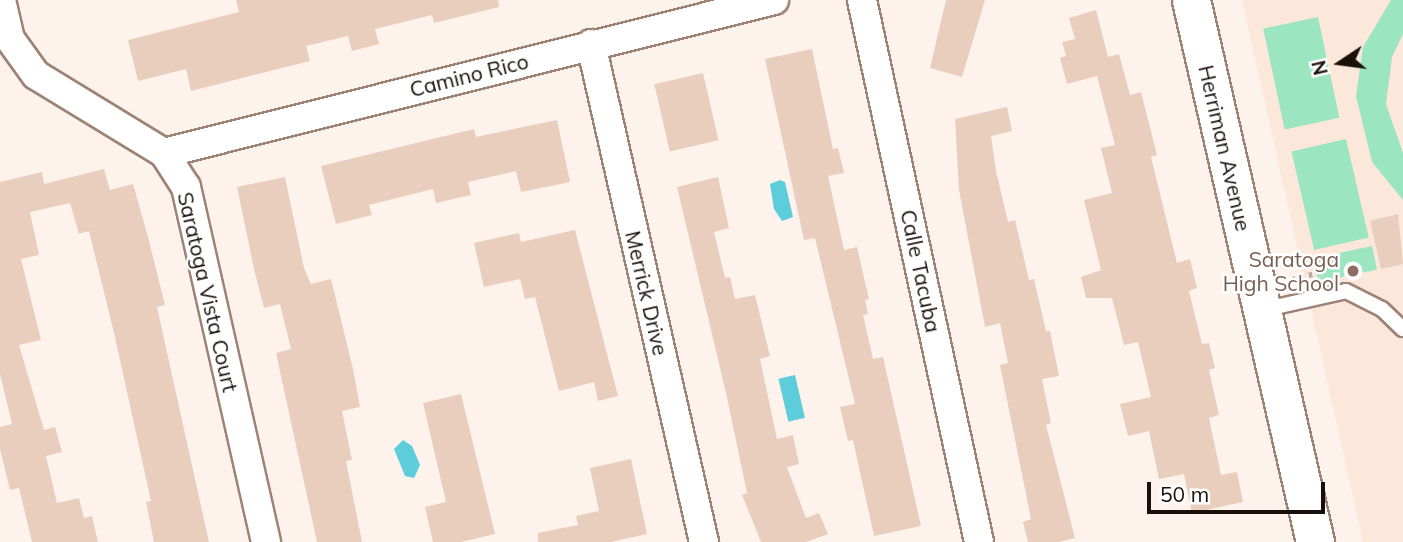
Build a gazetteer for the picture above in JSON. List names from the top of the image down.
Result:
{
  "streets": {
    "street": [
      "Camino Rico",
      "Herriman Avenue",
      "Calle Tacuba",
      "Saratoga Vista Court",
      "Merrick Drive"
    ]
  },
  "crossings": [
    ["Camino Rico", "Saratoga Vista Court"],
    ["Camino Rico", "Merrick Drive"]
  ],
  "places": ["Saratoga High School"],
  "scale_bar": "50 m",
  "north": "left"
}
